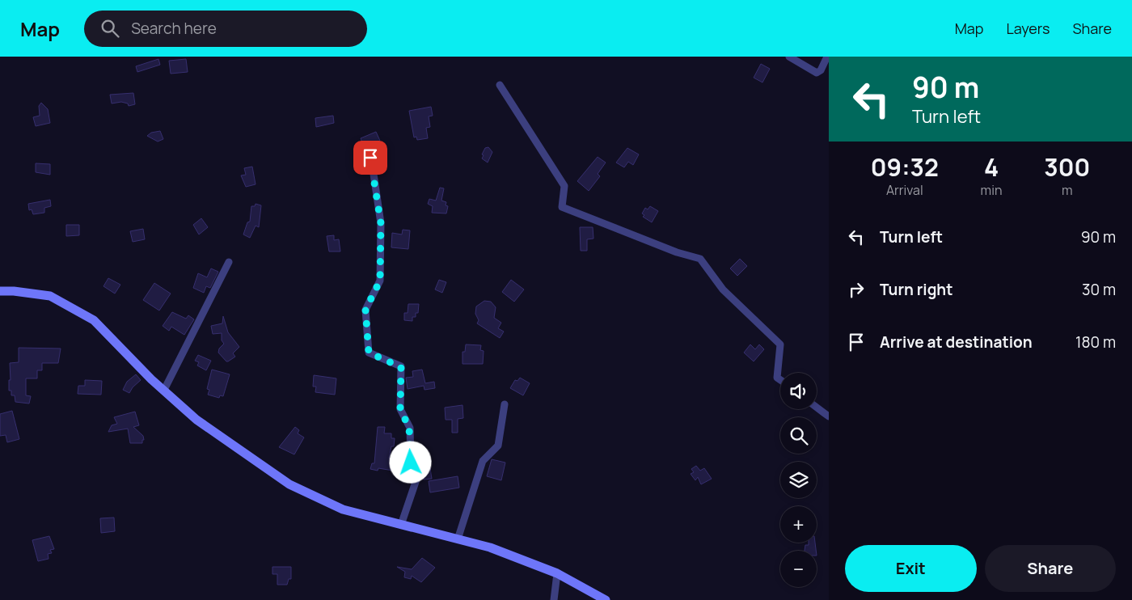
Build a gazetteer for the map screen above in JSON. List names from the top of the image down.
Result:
{
  "page": {
    "header": "Map",
    "search": "Search here",
    "nav": ["Map", "Layers", "Share"],
    "turn": ["90 m", "Turn left"],
    "eta": [
      "09:32",
      "Arrival",
      "4",
      "min",
      "300",
      "m"
    ],
    "list": [
      {
        "name": "Turn left",
        "value": "90 m"
      },
      {
        "name": "Turn right",
        "value": "30 m"
      },
      {
        "name": "Arrive at destination",
        "value": "180 m"
      }
    ],
    "map_buttons": ["+", "−"],
    "buttons": ["Exit", "Share"]
  }
}
